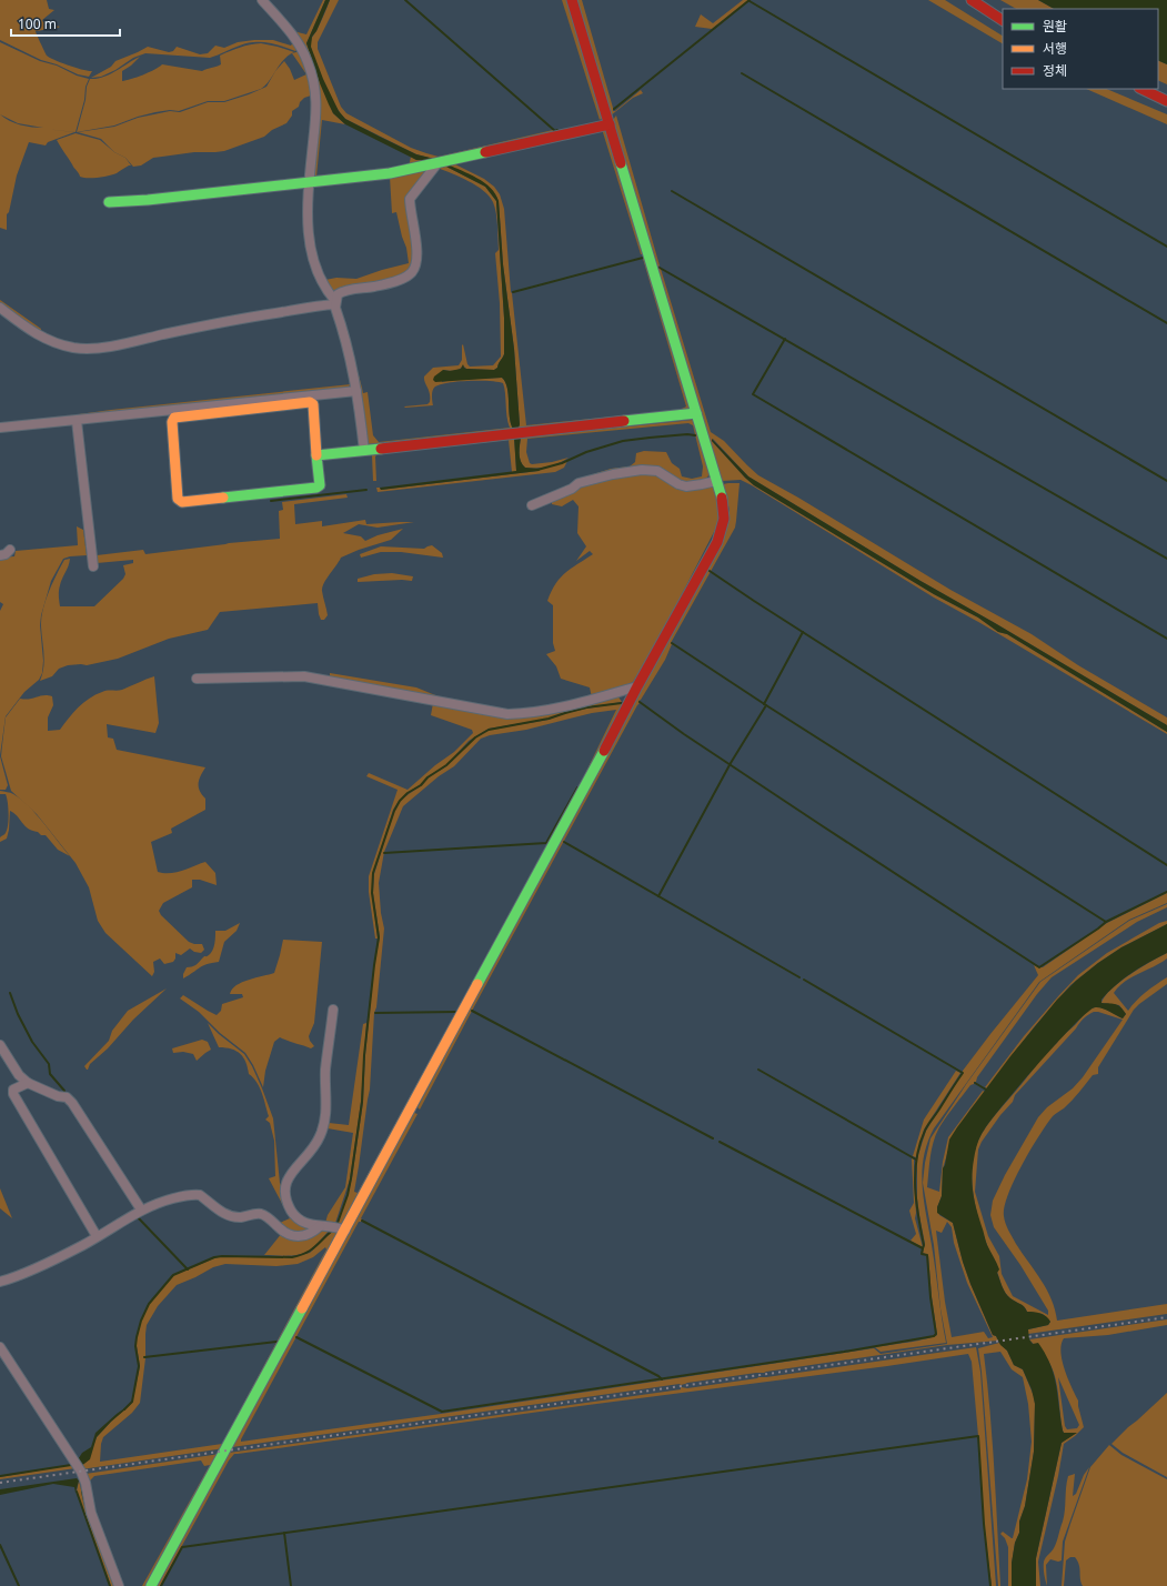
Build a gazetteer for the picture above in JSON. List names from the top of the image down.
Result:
{
  "legend": ["원활", "서행", "정체"],
  "scale_bar": "100 m"
}
